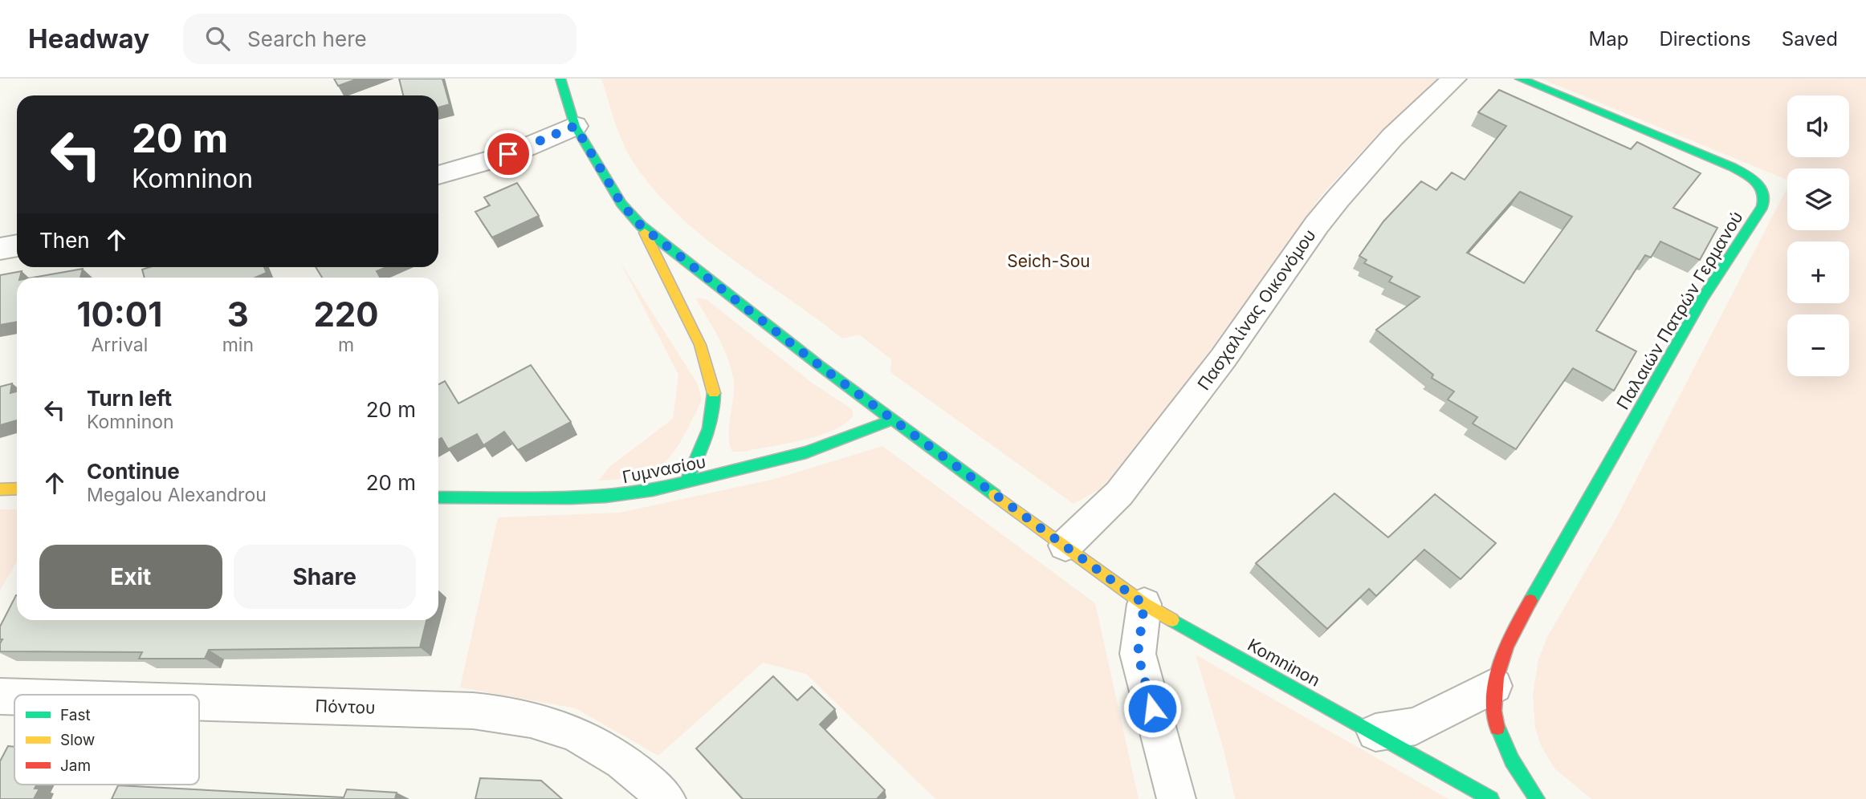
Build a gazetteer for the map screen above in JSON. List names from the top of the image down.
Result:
{
  "streets": {
    "main road": ["Παλαιών Πατρών Γερμανού", "Γυμνασίου", "Komninon"],
    "street": ["Πασχαλίνας Οικονόμου", "Πόντου"]
  },
  "crossings": [
    ["Πασχαλίνας Οικονόμου", "Komninon"],
    ["Γυμνασίου", "Komninon"]
  ],
  "parks": ["Seich-Sou"],
  "legend": ["Fast", "Slow", "Jam"],
  "page": {
    "header": "Headway",
    "search": "Search here",
    "nav": ["Map", "Directions", "Saved"],
    "map_buttons": ["+", "−"],
    "turn": ["20 m", "Komninon"],
    "then": "Then",
    "eta": [
      "10:01",
      "Arrival",
      "3",
      "min",
      "220",
      "m"
    ],
    "list": [
      {
        "name": "Turn left",
        "note": "Komninon",
        "value": "20 m"
      },
      {
        "name": "Continue",
        "note": "Megalou Alexandrou",
        "value": "20 m"
      }
    ],
    "buttons": ["Exit", "Share"]
  }
}
